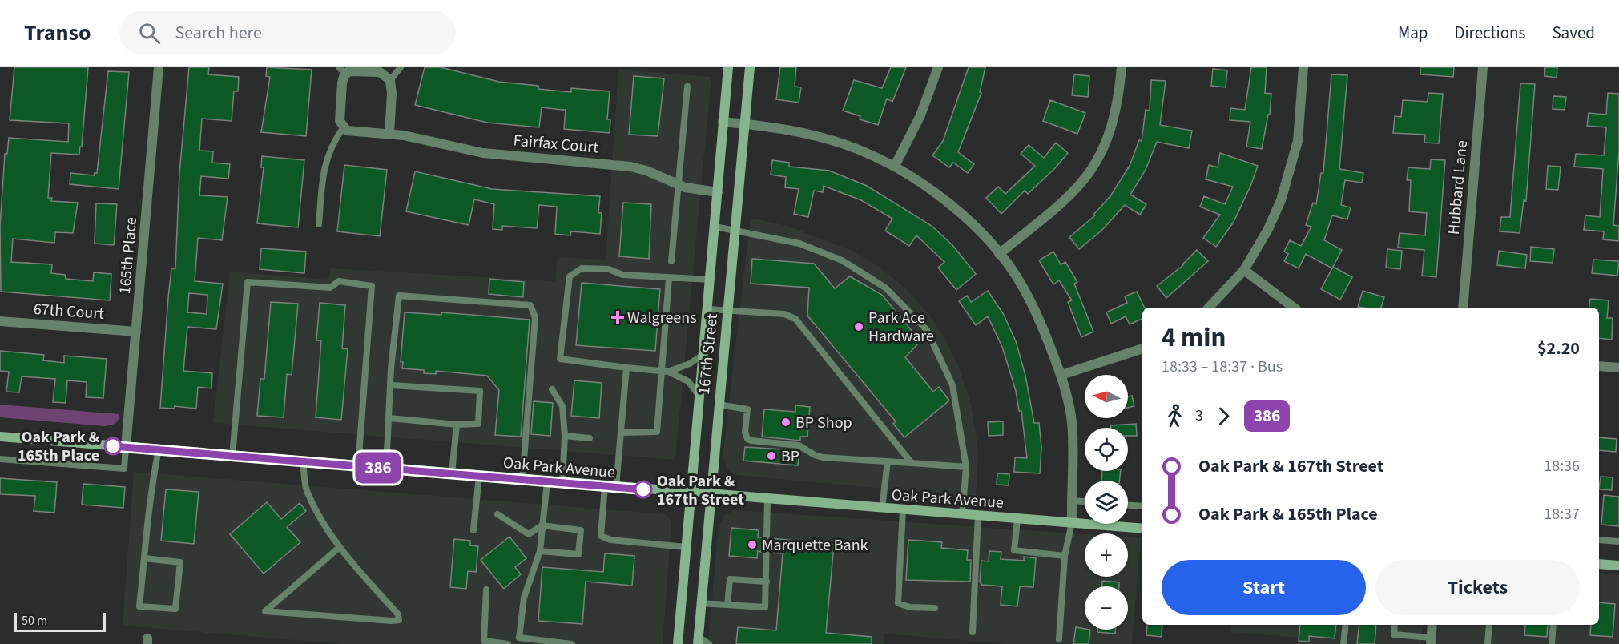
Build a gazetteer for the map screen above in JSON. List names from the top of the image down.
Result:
{
  "streets": {
    "street": [
      "Fairfax Court",
      "Hubbard Lane",
      "165th Place",
      "67th Court",
      "167th Street",
      "Oak Park Avenue"
    ]
  },
  "crossings": [
    ["Fairfax Court", "167th Street"],
    ["165th Place", "67th Court"],
    ["165th Place", "Oak Park Avenue"],
    ["167th Street", "Oak Park Avenue"]
  ],
  "places": {
    "health": ["Walgreens"],
    "other": [
      "Park Ace Hardware",
      "BP Shop",
      "Oak Park & 165th Place",
      "BP",
      "Oak Park & 167th Street",
      "Marquette Bank"
    ]
  },
  "lines": ["bus line 386"],
  "scale_bar": "50 m",
  "north": "left",
  "page": {
    "header": "Transo",
    "search": "Search here",
    "nav": ["Map", "Directions", "Saved"],
    "on_map": "386",
    "heading": ["4 min", "18:33 – 18:37 · Bus", "$2.20"],
    "map_buttons": ["+", "−"],
    "legs": ["3", "386"],
    "list": [
      {
        "name": "Oak Park & 167th Street",
        "value": "18:36"
      },
      {
        "name": "Oak Park & 165th Place",
        "value": "18:37"
      }
    ],
    "buttons": ["Start", "Tickets"],
    "scale": "50 m"
  }
}
